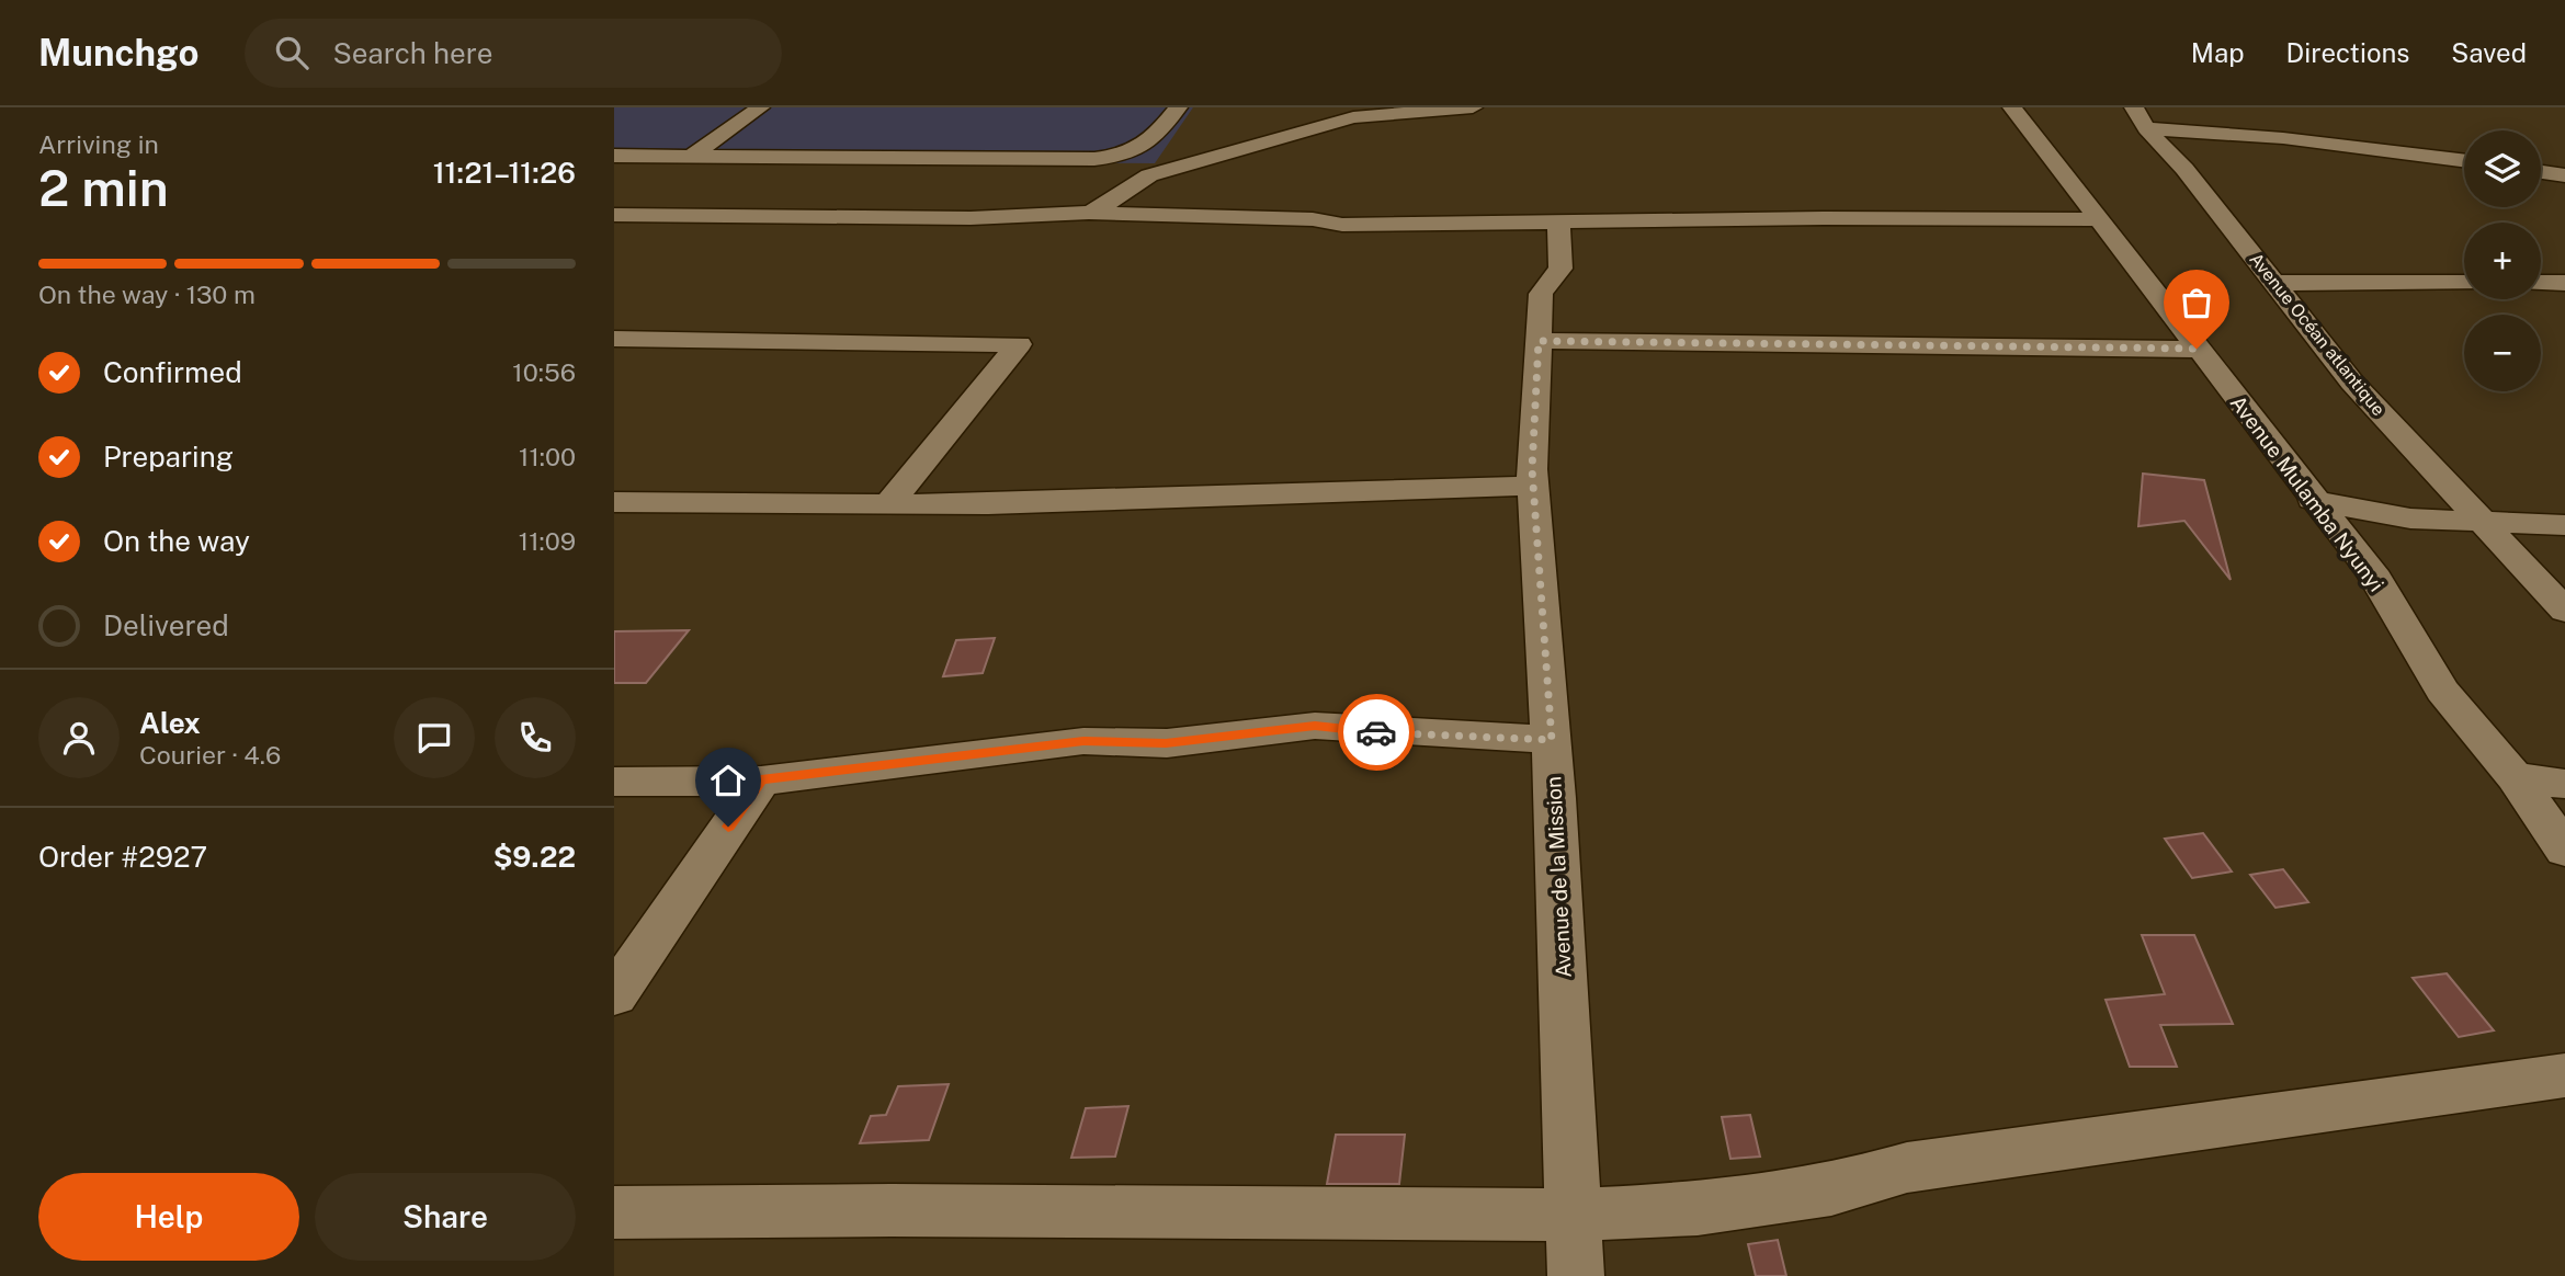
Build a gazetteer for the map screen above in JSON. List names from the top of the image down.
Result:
{
  "streets": {
    "street": ["Avenue Océan atlantique", "Avenue Mulamba Nyunyi", "Avenue de la Mission"]
  },
  "page": {
    "header": "Munchgo",
    "search": "Search here",
    "nav": ["Map", "Directions", "Saved"],
    "heading": ["2 min", "Arriving in", "11:21–11:26"],
    "panel": [
      "Alex",
      "Courier · 4.6",
      "Order #2927",
      "$9.22"
    ],
    "map_buttons": ["+", "−"],
    "bar": "On the way · 130 m",
    "list": [
      ["Confirmed", "10:56"],
      ["Preparing", "11:00"],
      ["On the way", "11:09"],
      "Delivered"
    ],
    "buttons": ["Help", "Share"]
  }
}
